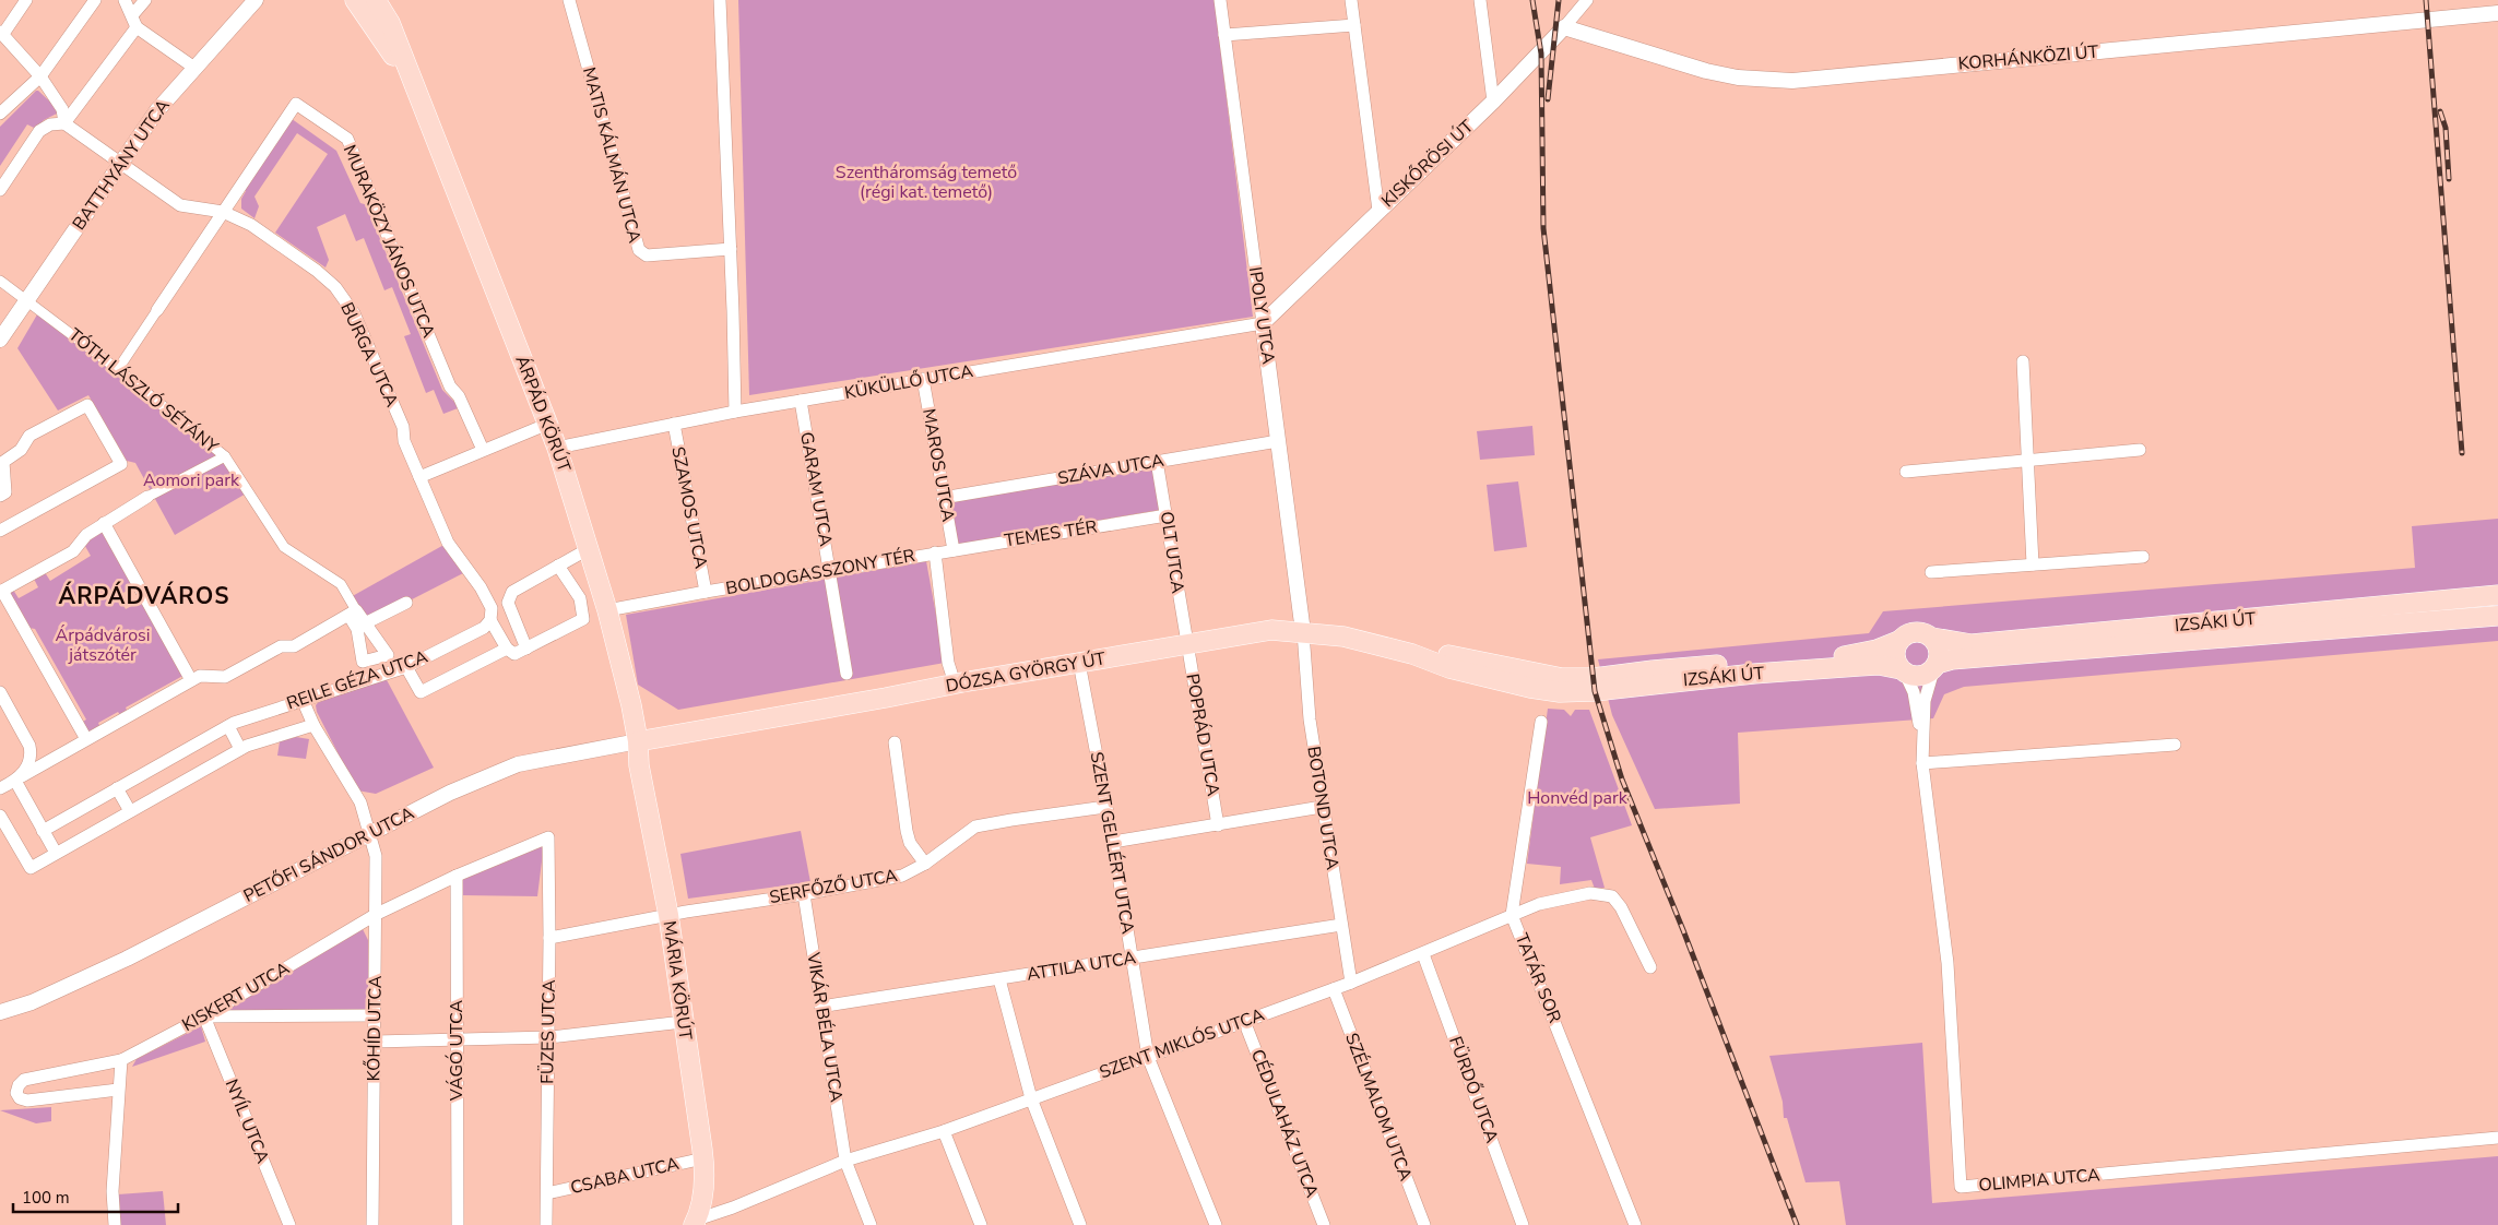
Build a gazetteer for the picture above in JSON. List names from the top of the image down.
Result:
{
  "streets": {
    "main road": [
      "ÁRPÁD KÖRÚT",
      "IZSÁKI ÚT",
      "DÓZSA GYÖRGY ÚT",
      "MÁRIA KÖRÚT"
    ],
    "street": [
      "KORHÁNKÖZI ÚT",
      "MATIS KÁLMÁN UTCA",
      "KISKŐRÖSI ÚT",
      "BATTHYÁNY UTCA",
      "MURAKÖZY JÁNOS UTCA",
      "IPOLY UTCA",
      "BURGA UTCA",
      "KÜKÜLLŐ UTCA",
      "TÓTH LÁSZLÓ SÉTÁNY",
      "MAROS UTCA",
      "SZÁVA UTCA",
      "GARAM UTCA",
      "SZAMOS UTCA",
      "TEMES TÉR",
      "OLT UTCA",
      "BOLDOGASSZONY TÉR",
      "REILE GÉZA UTCA",
      "POPRÁD UTCA",
      "BOTOND UTCA",
      "SZENT GELLÉRT UTCA",
      "PETŐFI SÁNDOR UTCA",
      "SERFŐZŐ UTCA",
      "ATTILA UTCA",
      "TATÁR SOR",
      "KISKERT UTCA",
      "VIKÁR BÉLA UTCA",
      "KŐHÍD UTCA",
      "FÜZES UTCA",
      "SZENT MIKLÓS UTCA",
      "VÁGÓ UTCA",
      "FÜRDŐ UTCA",
      "SZÉLMALOM UTCA",
      "NYÍL UTCA",
      "CÉDULAHÁZ UTCA",
      "CSABA UTCA",
      "OLIMPIA UTCA"
    ]
  },
  "crossings": [
    ["KORHÁNKÖZI ÚT", "KISKŐRÖSI ÚT"],
    ["KISKŐRÖSI ÚT", "IPOLY UTCA"],
    ["KISKŐRÖSI ÚT", "KÜKÜLLŐ UTCA"],
    ["BATTHYÁNY UTCA", "BURGA UTCA"],
    ["BATTHYÁNY UTCA", "TÓTH LÁSZLÓ SÉTÁNY"],
    ["MURAKÖZY JÁNOS UTCA", "BURGA UTCA"],
    ["MURAKÖZY JÁNOS UTCA", "TÓTH LÁSZLÓ SÉTÁNY"],
    ["IPOLY UTCA", "KÜKÜLLŐ UTCA"],
    ["IPOLY UTCA", "SZÁVA UTCA"],
    ["IPOLY UTCA", "DÓZSA GYÖRGY ÚT"],
    ["IPOLY UTCA", "BOTOND UTCA"],
    ["BURGA UTCA", "REILE GÉZA UTCA"],
    ["KÜKÜLLŐ UTCA", "ÁRPÁD KÖRÚT"],
    ["KÜKÜLLŐ UTCA", "MAROS UTCA"],
    ["KÜKÜLLŐ UTCA", "GARAM UTCA"],
    ["KÜKÜLLŐ UTCA", "SZAMOS UTCA"],
    ["ÁRPÁD KÖRÚT", "BOLDOGASSZONY TÉR"],
    ["ÁRPÁD KÖRÚT", "DÓZSA GYÖRGY ÚT"],
    ["ÁRPÁD KÖRÚT", "PETŐFI SÁNDOR UTCA"],
    ["ÁRPÁD KÖRÚT", "MÁRIA KÖRÚT"],
    ["MAROS UTCA", "SZÁVA UTCA"],
    ["MAROS UTCA", "TEMES TÉR"],
    ["SZÁVA UTCA", "OLT UTCA"],
    ["GARAM UTCA", "BOLDOGASSZONY TÉR"],
    ["SZAMOS UTCA", "BOLDOGASSZONY TÉR"],
    ["TEMES TÉR", "OLT UTCA"],
    ["TEMES TÉR", "BOLDOGASSZONY TÉR"],
    ["OLT UTCA", "DÓZSA GYÖRGY ÚT"],
    ["OLT UTCA", "POPRÁD UTCA"],
    ["BOLDOGASSZONY TÉR", "DÓZSA GYÖRGY ÚT"],
    ["IZSÁKI ÚT", "DÓZSA GYÖRGY ÚT"],
    ["IZSÁKI ÚT", "OLIMPIA UTCA"],
    ["DÓZSA GYÖRGY ÚT", "POPRÁD UTCA"],
    ["DÓZSA GYÖRGY ÚT", "BOTOND UTCA"],
    ["DÓZSA GYÖRGY ÚT", "SZENT GELLÉRT UTCA"],
    ["DÓZSA GYÖRGY ÚT", "PETŐFI SÁNDOR UTCA"],
    ["DÓZSA GYÖRGY ÚT", "MÁRIA KÖRÚT"],
    ["REILE GÉZA UTCA", "KŐHÍD UTCA"],
    ["BOTOND UTCA", "ATTILA UTCA"],
    ["BOTOND UTCA", "SZENT MIKLÓS UTCA"],
    ["SZENT GELLÉRT UTCA", "SERFŐZŐ UTCA"],
    ["SZENT GELLÉRT UTCA", "ATTILA UTCA"],
    ["SZENT GELLÉRT UTCA", "SZENT MIKLÓS UTCA"],
    ["PETŐFI SÁNDOR UTCA", "MÁRIA KÖRÚT"],
    ["PETŐFI SÁNDOR UTCA", "KŐHÍD UTCA"],
    ["SERFŐZŐ UTCA", "MÁRIA KÖRÚT"],
    ["SERFŐZŐ UTCA", "VIKÁR BÉLA UTCA"],
    ["SERFŐZŐ UTCA", "FÜZES UTCA"],
    ["ATTILA UTCA", "VIKÁR BÉLA UTCA"],
    ["TATÁR SOR", "SZENT MIKLÓS UTCA"],
    ["MÁRIA KÖRÚT", "SZENT MIKLÓS UTCA"],
    ["MÁRIA KÖRÚT", "CSABA UTCA"],
    ["KISKERT UTCA", "KŐHÍD UTCA"],
    ["KISKERT UTCA", "FÜZES UTCA"],
    ["KISKERT UTCA", "VÁGÓ UTCA"],
    ["KISKERT UTCA", "NYÍL UTCA"],
    ["VIKÁR BÉLA UTCA", "SZENT MIKLÓS UTCA"],
    ["FÜZES UTCA", "CSABA UTCA"],
    ["SZENT MIKLÓS UTCA", "FÜRDŐ UTCA"],
    ["SZENT MIKLÓS UTCA", "SZÉLMALOM UTCA"],
    ["SZENT MIKLÓS UTCA", "CÉDULAHÁZ UTCA"]
  ],
  "districts": ["ÁRPÁDVÁROS"],
  "parks": [
    "Szentháromság temető (régi kat. temető)",
    "Aomori park",
    "Árpádvárosi játszótér",
    "Honvéd park"
  ],
  "scale_bar": "100 m"
}
